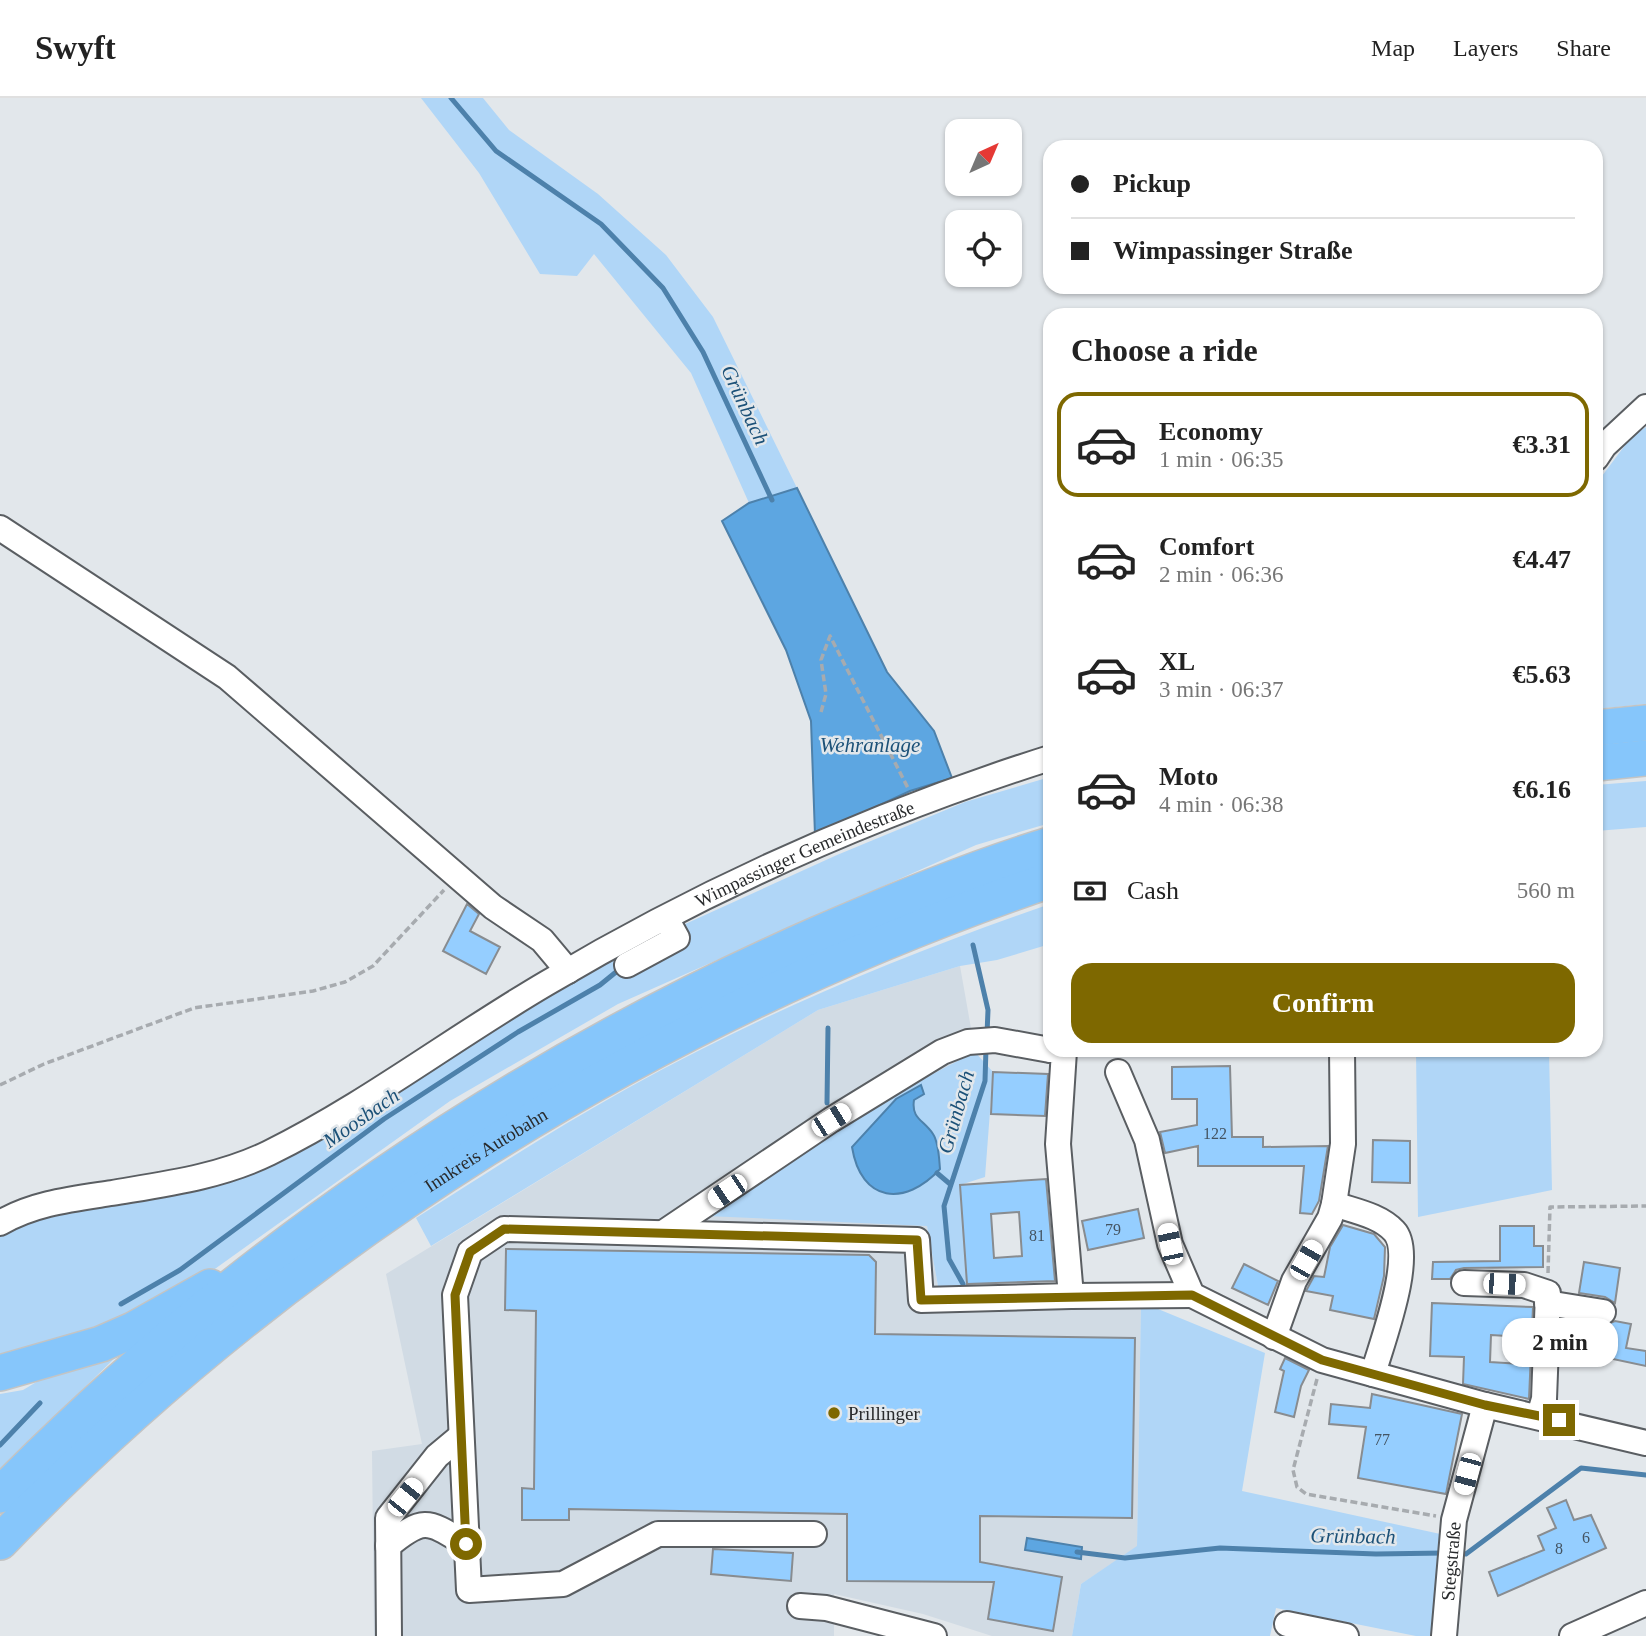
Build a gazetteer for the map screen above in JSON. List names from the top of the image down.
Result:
{
  "streets": {
    "highway": ["Innkreis Autobahn"],
    "street": ["Wimpassinger Gemeindestraße", "Stegstraße"]
  },
  "water": ["Grünbach", "Wehranlage", "Moosbach"],
  "places": ["Prillinger"],
  "house_numbers": [
    "122",
    "79",
    "81",
    "77",
    "6",
    "8"
  ],
  "north": "top right",
  "page": {
    "header": "Swyft",
    "nav": ["Map", "Layers", "Share"],
    "banner": ["Pickup", "Wimpassinger Straße"],
    "heading": "Choose a ride",
    "list": [
      {
        "name": "Economy",
        "note": "1 min · 06:35",
        "value": "€3.31"
      },
      {
        "name": "Comfort",
        "note": "2 min · 06:36",
        "value": "€4.47"
      },
      {
        "name": "XL",
        "note": "3 min · 06:37",
        "value": "€5.63"
      },
      {
        "name": "Moto",
        "note": "4 min · 06:38",
        "value": "€6.16"
      }
    ],
    "pay": ["Cash", "560 m"],
    "buttons": "Confirm",
    "bubble": "2 min"
  }
}
